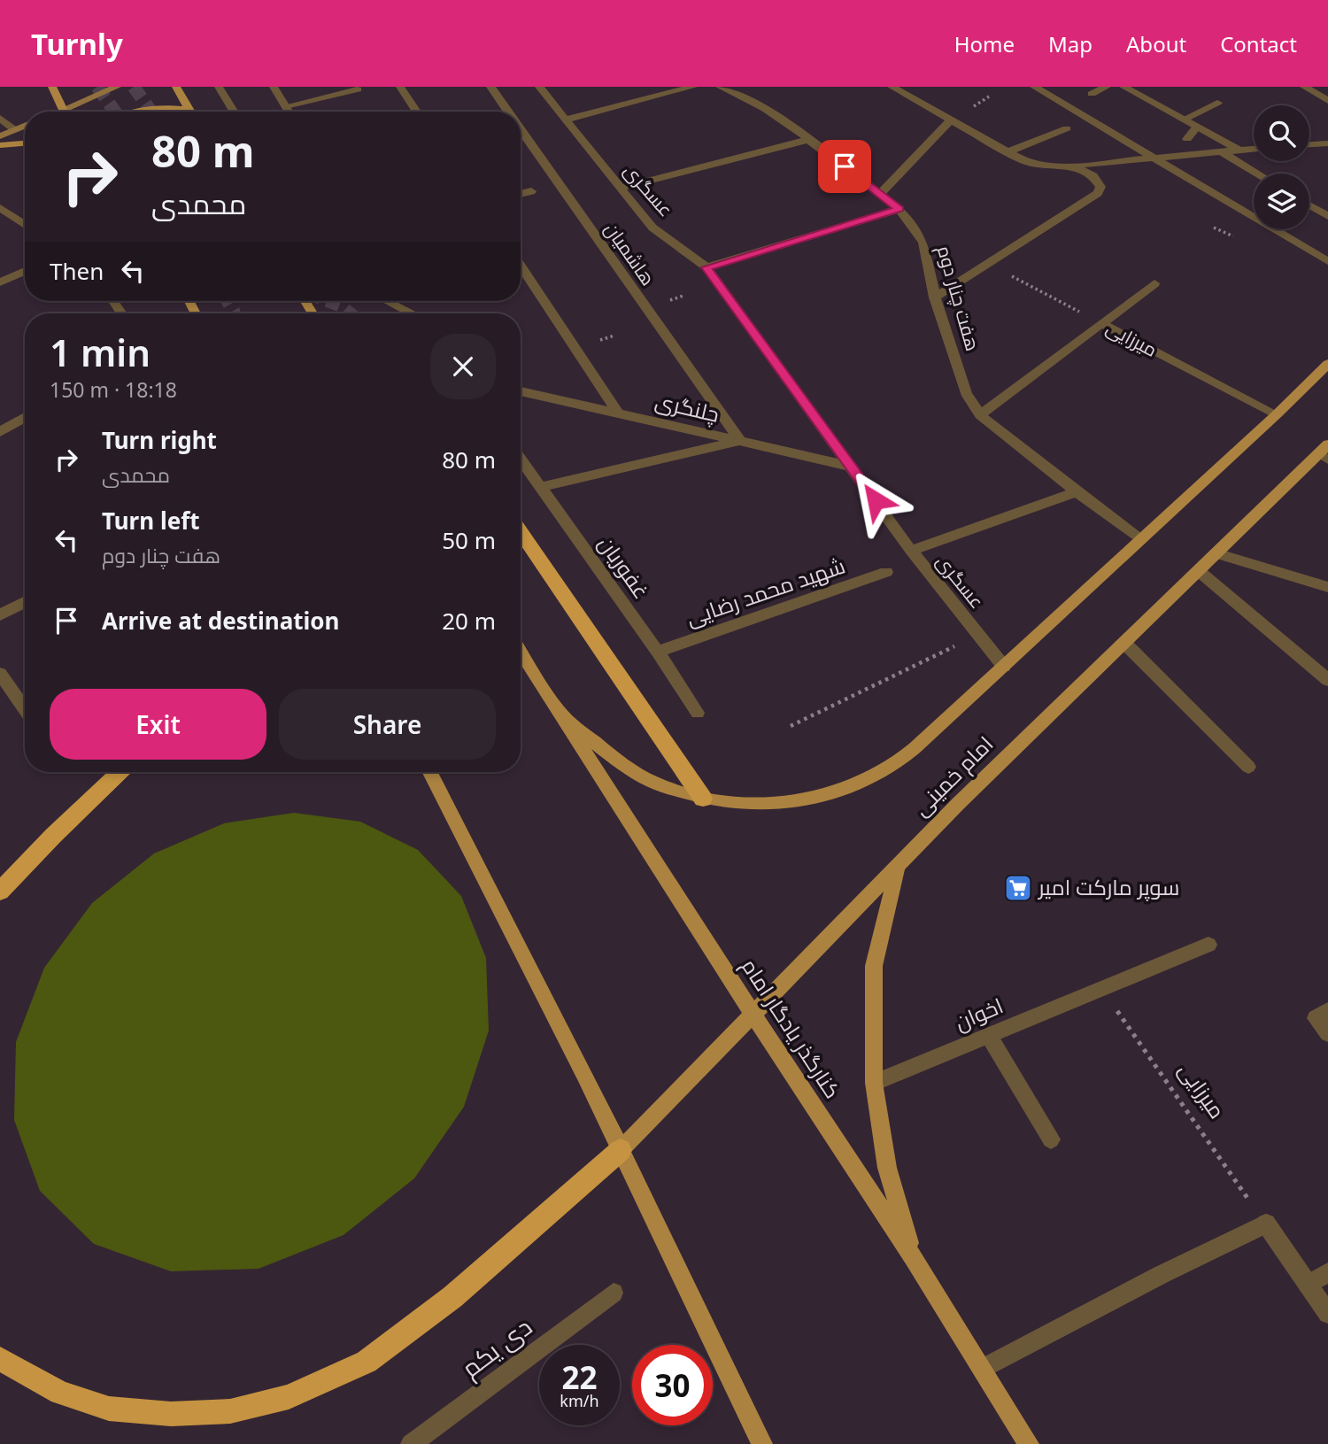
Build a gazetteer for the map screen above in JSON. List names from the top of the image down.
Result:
{
  "streets": {
    "main road": ["امام خمینی", "کنارگذر یادگار امام"],
    "street": [
      "عسگری",
      "هاشمیان",
      "هفت چنار دوم",
      "میرزایی",
      "چلنگری",
      "غفوریان",
      "شهید محمد رضایی",
      "اخوان",
      "دی یکم"
    ]
  },
  "crossings": [
    ["عسگری", "چلنگری"],
    ["عسگری", "امام خمینی"],
    ["هاشمیان", "چلنگری"],
    ["هفت چنار دوم", "امام خمینی"],
    ["میرزایی", "امام خمینی"],
    ["میرزایی", "اخوان"],
    ["غفوریان", "شهید محمد رضایی"],
    ["امام خمینی", "کنارگذر یادگار امام"]
  ],
  "places": {
    "supermarket": ["سوپر مارکت امیر"]
  },
  "page": {
    "header": "Turnly",
    "nav": [
      "Home",
      "Map",
      "About",
      "Contact"
    ],
    "turn": ["80 m", "محمدی"],
    "then": "Then",
    "heading": ["1 min", "150 m · 18:18"],
    "list": [
      {
        "name": "Turn right",
        "note": "محمدی",
        "value": "80 m"
      },
      {
        "name": "Turn left",
        "note": "هفت چنار دوم",
        "value": "50 m"
      },
      {
        "name": "Arrive at destination",
        "value": "20 m"
      }
    ],
    "buttons": ["Exit", "Share"],
    "speed": "22 km/h",
    "limit": "30"
  }
}
